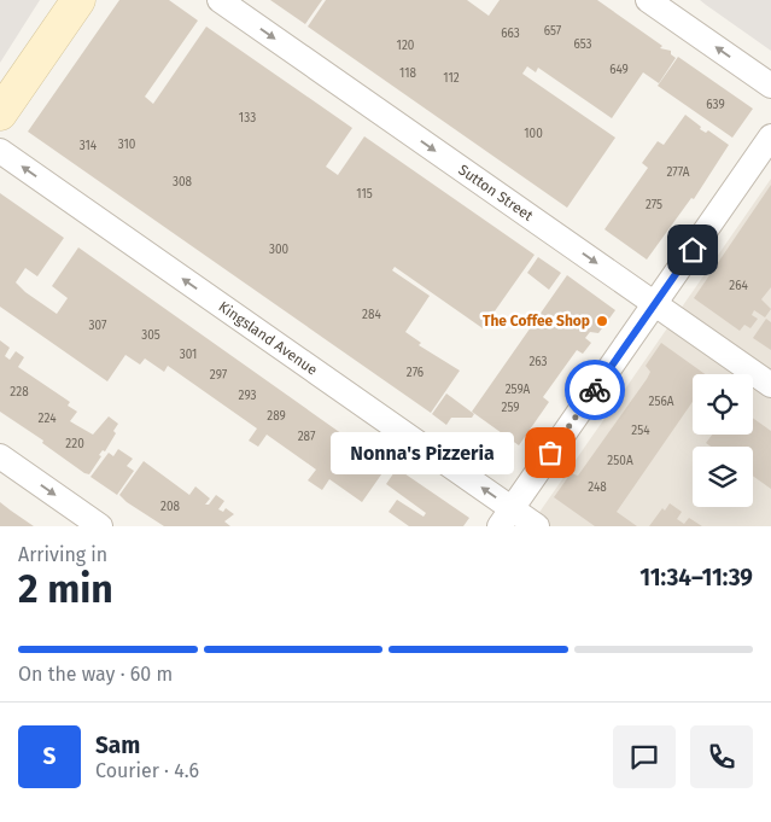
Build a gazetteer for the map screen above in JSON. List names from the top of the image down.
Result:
{
  "streets": {
    "street": ["Sutton Street", "Kingsland Avenue"]
  },
  "one_way": ["Sutton Street", "Kingsland Avenue"],
  "places": ["The Coffee Shop", "Nonna's Pizzeria"],
  "house_numbers": [
    "657",
    "663",
    "653",
    "120",
    "649",
    "118",
    "112",
    "639",
    "133",
    "100",
    "310",
    "314",
    "277A",
    "308",
    "115",
    "275",
    "300",
    "264",
    "284",
    "307",
    "305",
    "301",
    "263",
    "276",
    "297",
    "259A",
    "228",
    "293",
    "256A",
    "259",
    "289",
    "224",
    "254",
    "287",
    "220",
    "250A",
    "248",
    "208"
  ],
  "page": {
    "bubble": "Nonna's Pizzeria",
    "heading": ["2 min", "Arriving in", "11:34–11:39"],
    "panel": ["Sam", "Courier · 4.6"],
    "bar": "On the way · 60 m",
    "round": "S"
  }
}
